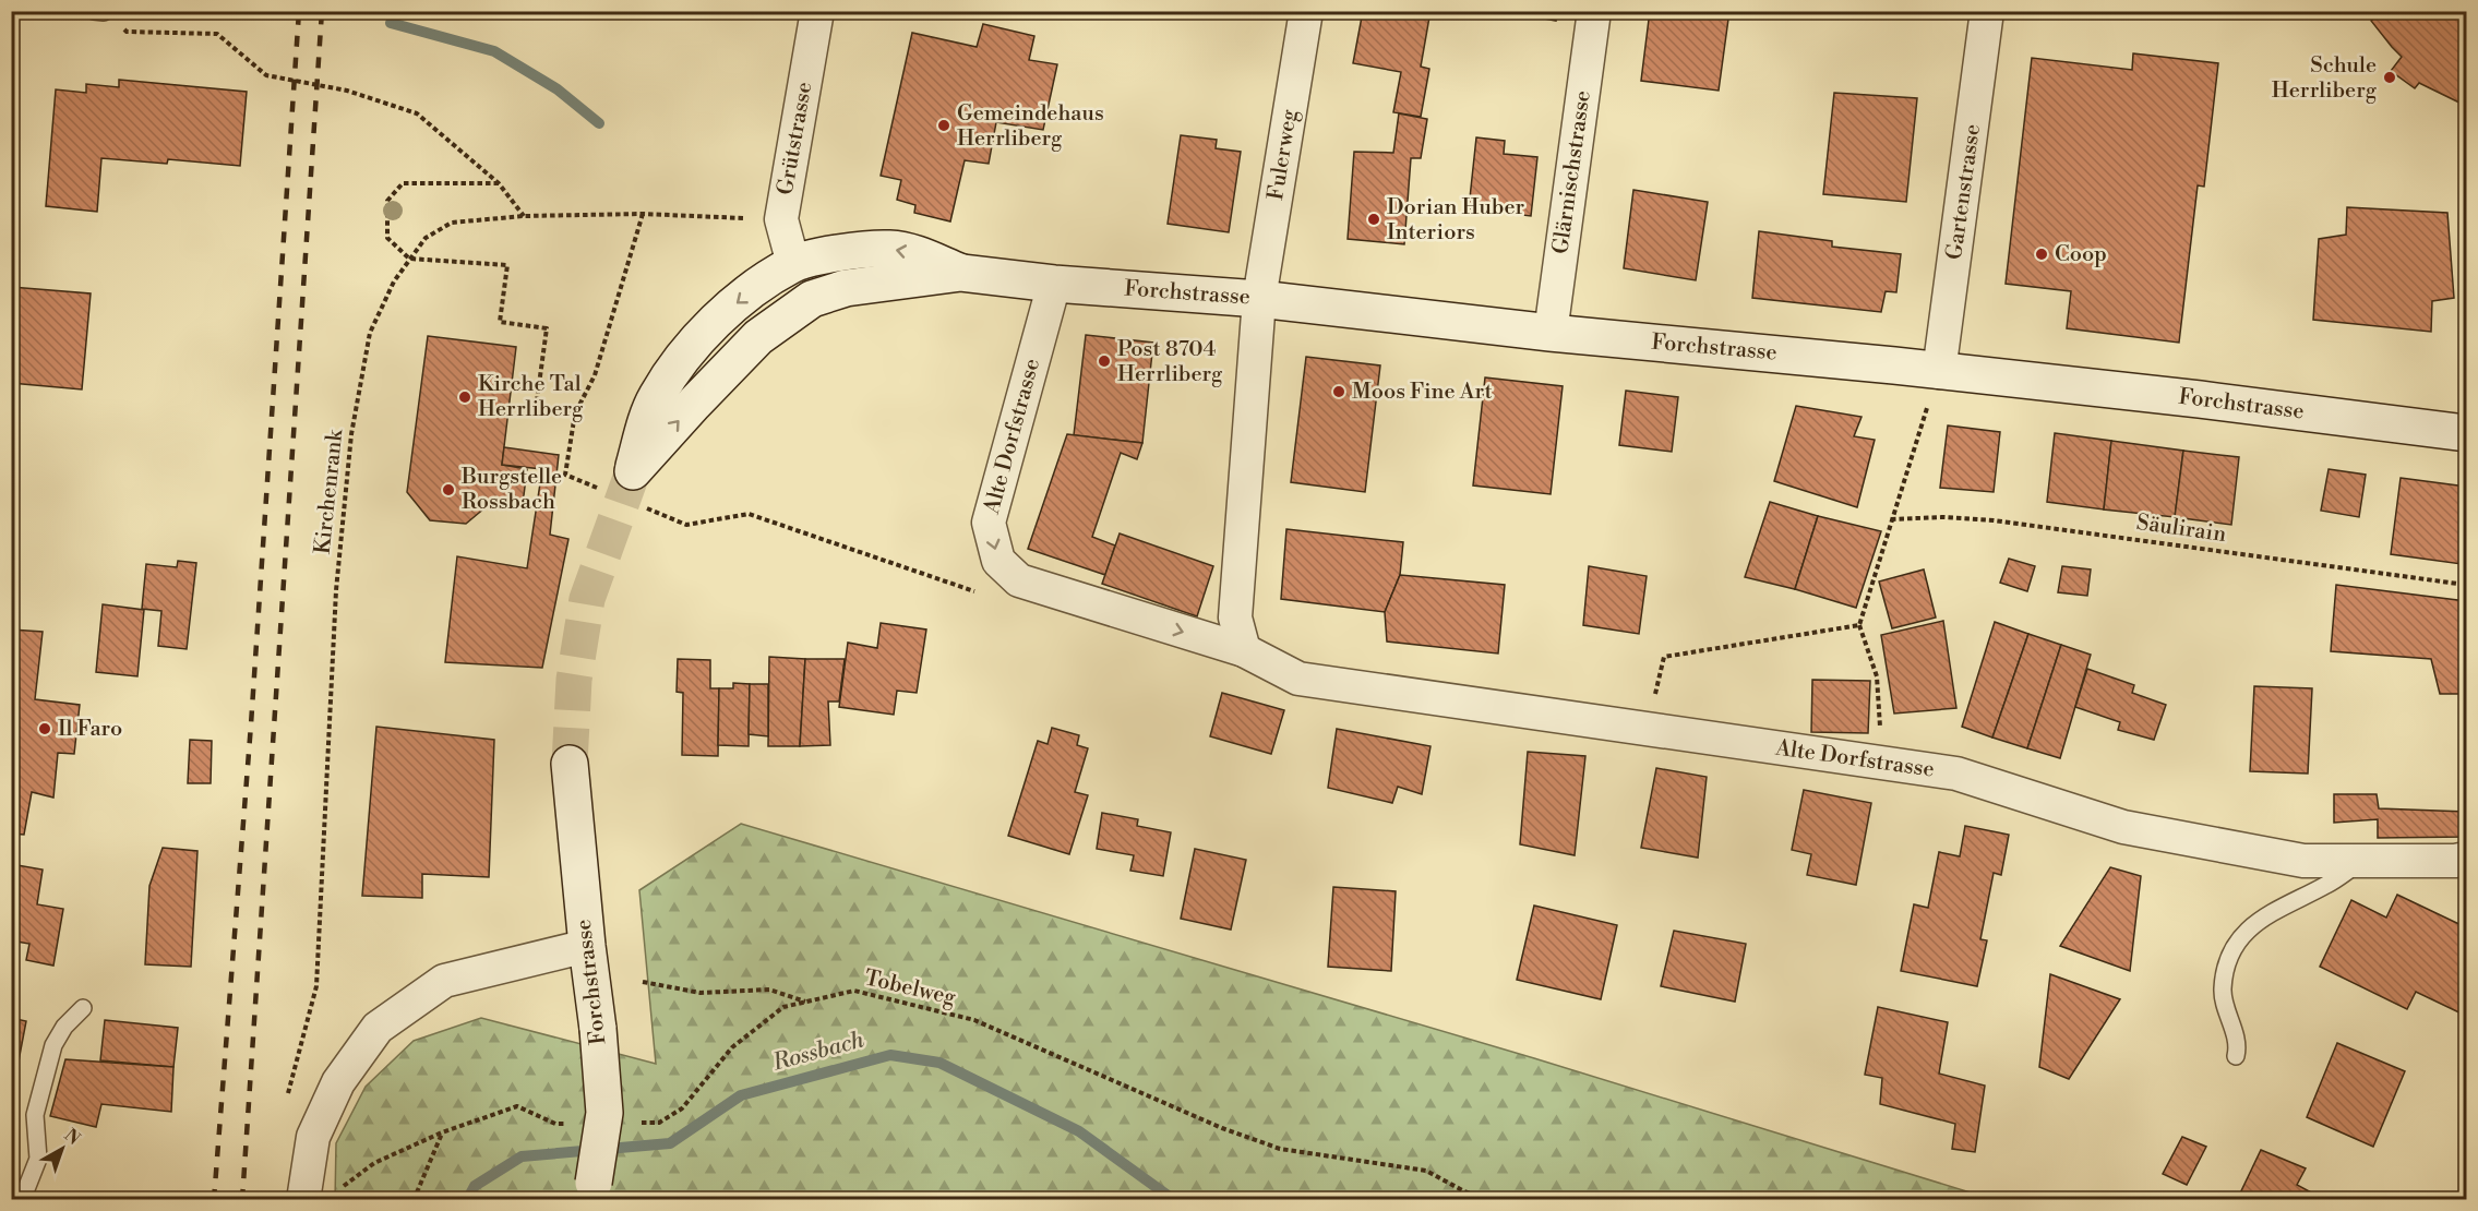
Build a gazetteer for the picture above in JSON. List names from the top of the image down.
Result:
{
  "streets": {
    "main road": ["Forchstrasse"],
    "street": [
      "Grütstrasse",
      "Fulerweg",
      "Glärnischstrasse",
      "Gartenstrasse",
      "Alte Dorfstrasse"
    ],
    "path": ["Kirchenrank", "Säulirain", "Tobelweg"]
  },
  "crossings": [
    ["Grütstrasse", "Forchstrasse"],
    ["Fulerweg", "Forchstrasse"],
    ["Glärnischstrasse", "Forchstrasse"],
    ["Gartenstrasse", "Forchstrasse"],
    ["Forchstrasse", "Alte Dorfstrasse"]
  ],
  "water": ["Rossbach"],
  "places": [
    "Schule Herrliberg",
    "Gemeindehaus Herrliberg",
    "Dorian Huber Interiors",
    "Coop",
    "Post 8704 Herrliberg",
    "Moos Fine Art",
    "Kirche Tal Herrliberg",
    "Burgstelle Rossbach",
    "Il Faro"
  ],
  "north": "top right"
}
